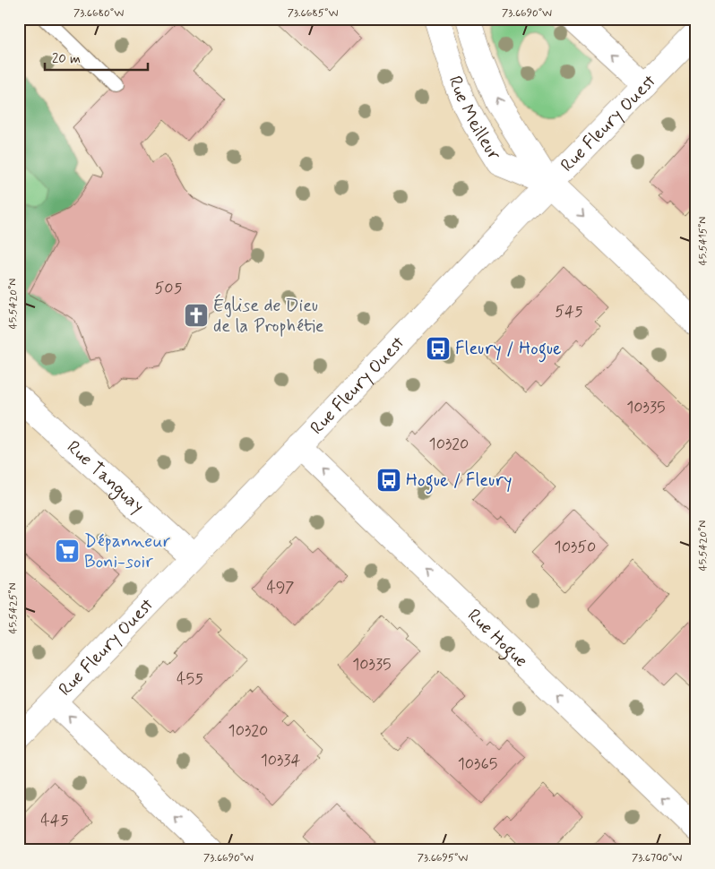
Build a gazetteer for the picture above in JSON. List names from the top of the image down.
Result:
{
  "streets": {
    "street": [
      "Rue Meilleur",
      "Rue Fleury Ouest",
      "Rue Tanguay",
      "Rue Hogue"
    ]
  },
  "crossings": [
    ["Rue Meilleur", "Rue Fleury Ouest"],
    ["Rue Fleury Ouest", "Rue Tanguay"],
    ["Rue Fleury Ouest", "Rue Hogue"]
  ],
  "one_way": ["Rue Hogue"],
  "places": {
    "church": ["Église de Dieu de la Prophétie"],
    "bus stop": ["Fleury / Hogue", "Hogue / Fleury"],
    "supermarket": ["Dépanneur Boni-soir"]
  },
  "house_numbers": [
    "505",
    "545",
    "10335",
    "10320",
    "10350",
    "497",
    "10335",
    "455",
    "10320",
    "10334",
    "10365",
    "445"
  ],
  "scale_bar": "20 m",
  "coordinates": [
    "73.6680°W",
    "73.6685°W",
    "73.6690°W",
    "45.5415°N",
    "45.5420°N",
    "45.5425°N",
    "73.6695°W",
    "73.6700°W"
  ]
}
